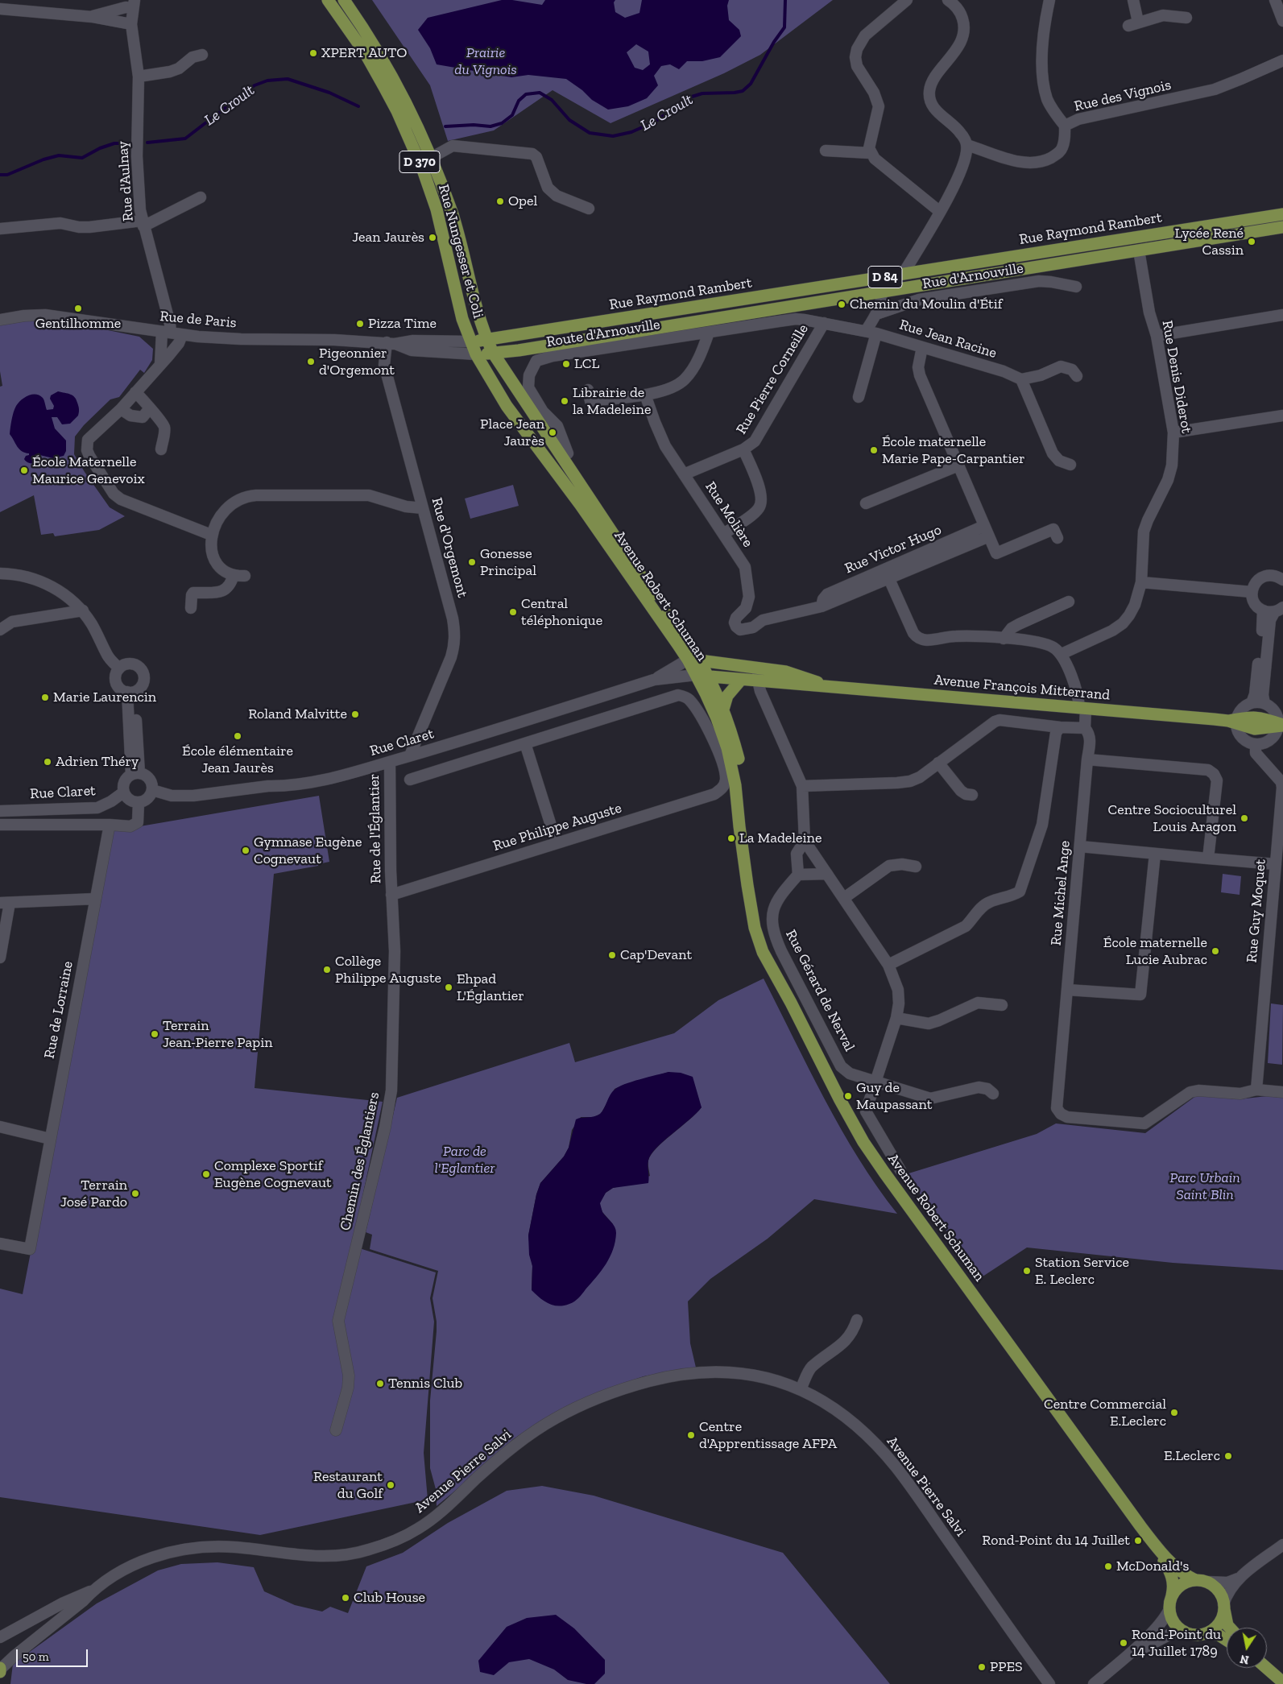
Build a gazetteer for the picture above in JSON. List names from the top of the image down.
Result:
{
  "streets": {
    "main road": [
      "D 370",
      "Rue Raymond Rambert",
      "Rue Nungesser et Coli",
      "D 84",
      "Avenue Robert Schuman",
      "Avenue François Mitterrand"
    ],
    "street": [
      "Rue des Vignois",
      "Rue d'Aulnay",
      "Rue d'Arnouville",
      "Rue de Paris",
      "Route d'Arnouville",
      "Rue Jean Racine",
      "Rue Denis Diderot",
      "Rue Pierre Corneille",
      "Rue Molière",
      "Rue d'Orgemont",
      "Rue Victor Hugo",
      "Rue Claret",
      "Rue Philippe Auguste",
      "Rue de l'Églantier",
      "Rue Michel Ange",
      "Rue Guy Moquet",
      "Rue Gérard de Nerval",
      "Rue de Lorraine",
      "Chemin des Églantiers",
      "Avenue Pierre Salvi"
    ]
  },
  "crossings": [
    ["D 370", "Rue Raymond Rambert"],
    ["D 370", "Rue Nungesser et Coli"],
    ["D 370", "D 84"],
    ["D 370", "Rue de Paris"],
    ["D 370", "Avenue Robert Schuman"],
    ["Rue d'Aulnay", "Rue de Paris"],
    ["Rue Raymond Rambert", "Rue Nungesser et Coli"],
    ["Rue Raymond Rambert", "D 84"],
    ["Rue Raymond Rambert", "Rue Denis Diderot"],
    ["Rue Raymond Rambert", "Avenue Robert Schuman"],
    ["Rue Nungesser et Coli", "D 84"],
    ["Rue Nungesser et Coli", "Rue de Paris"],
    ["D 84", "Rue de Paris"],
    ["D 84", "Avenue Robert Schuman"],
    ["Rue de Paris", "Rue d'Orgemont"],
    ["Rue de Paris", "Avenue Robert Schuman"],
    ["Route d'Arnouville", "Rue Jean Racine"],
    ["Route d'Arnouville", "Rue Pierre Corneille"],
    ["Rue Jean Racine", "Rue Pierre Corneille"],
    ["Rue Denis Diderot", "Rue Michel Ange"],
    ["Rue Pierre Corneille", "Rue Molière"],
    ["Rue Molière", "Rue Victor Hugo"],
    ["Rue d'Orgemont", "Rue Claret"],
    ["Avenue Robert Schuman", "Avenue François Mitterrand"],
    ["Avenue Robert Schuman", "Rue Claret"],
    ["Avenue François Mitterrand", "Rue Claret"],
    ["Avenue François Mitterrand", "Rue Michel Ange"],
    ["Rue Claret", "Rue de l'Églantier"],
    ["Rue Philippe Auguste", "Rue de l'Églantier"],
    ["Rue Philippe Auguste", "Chemin des Églantiers"],
    ["Rue de l'Églantier", "Chemin des Églantiers"],
    ["Rue Michel Ange", "Rue Guy Moquet"]
  ],
  "water": ["Le Croult"],
  "parks": ["Prairie du Vignois", "Parc de l'Eglantier", "Parc Urbain Saint Blin"],
  "places": [
    "XPERT AUTO",
    "Opel",
    "Jean Jaurès",
    "Lycée René Cassin",
    "Chemin du Moulin d'Étif",
    "Gentilhomme",
    "Pizza Time",
    "Pigeonnier d'Orgemont",
    "LCL",
    "Librairie de la Madeleine",
    "Place Jean Jaurès",
    "École maternelle Marie Pape-Carpantier",
    "École Maternelle Maurice Genevoix",
    "Gonesse Principal",
    "Central téléphonique",
    "Marie Laurencin",
    "Roland Malvitte",
    "École élémentaire Jean Jaurès",
    "Adrien Théry",
    "Centre Socioculturel Louis Aragon",
    "La Madeleine",
    "Gymnase Eugène Cognevaut",
    "École maternelle Lucie Aubrac",
    "Cap'Devant",
    "Collège Philippe Auguste",
    "Ehpad L'Églantier",
    "Terrain Jean-Pierre Papin",
    "Guy de Maupassant",
    "Complexe Sportif Eugène Cognevaut",
    "Terrain José Pardo",
    "Station Service E. Leclerc",
    "Tennis Club",
    "Centre Commercial E.Leclerc",
    "Centre d'Apprentissage AFPA",
    "E.Leclerc",
    "Restaurant du Golf",
    "Rond-Point du 14 Juillet",
    "McDonald's",
    "Club House",
    "Rond-Point du 14 Juillet 1789",
    "PPES"
  ],
  "scale_bar": "50 m",
  "north": "bottom"
}
